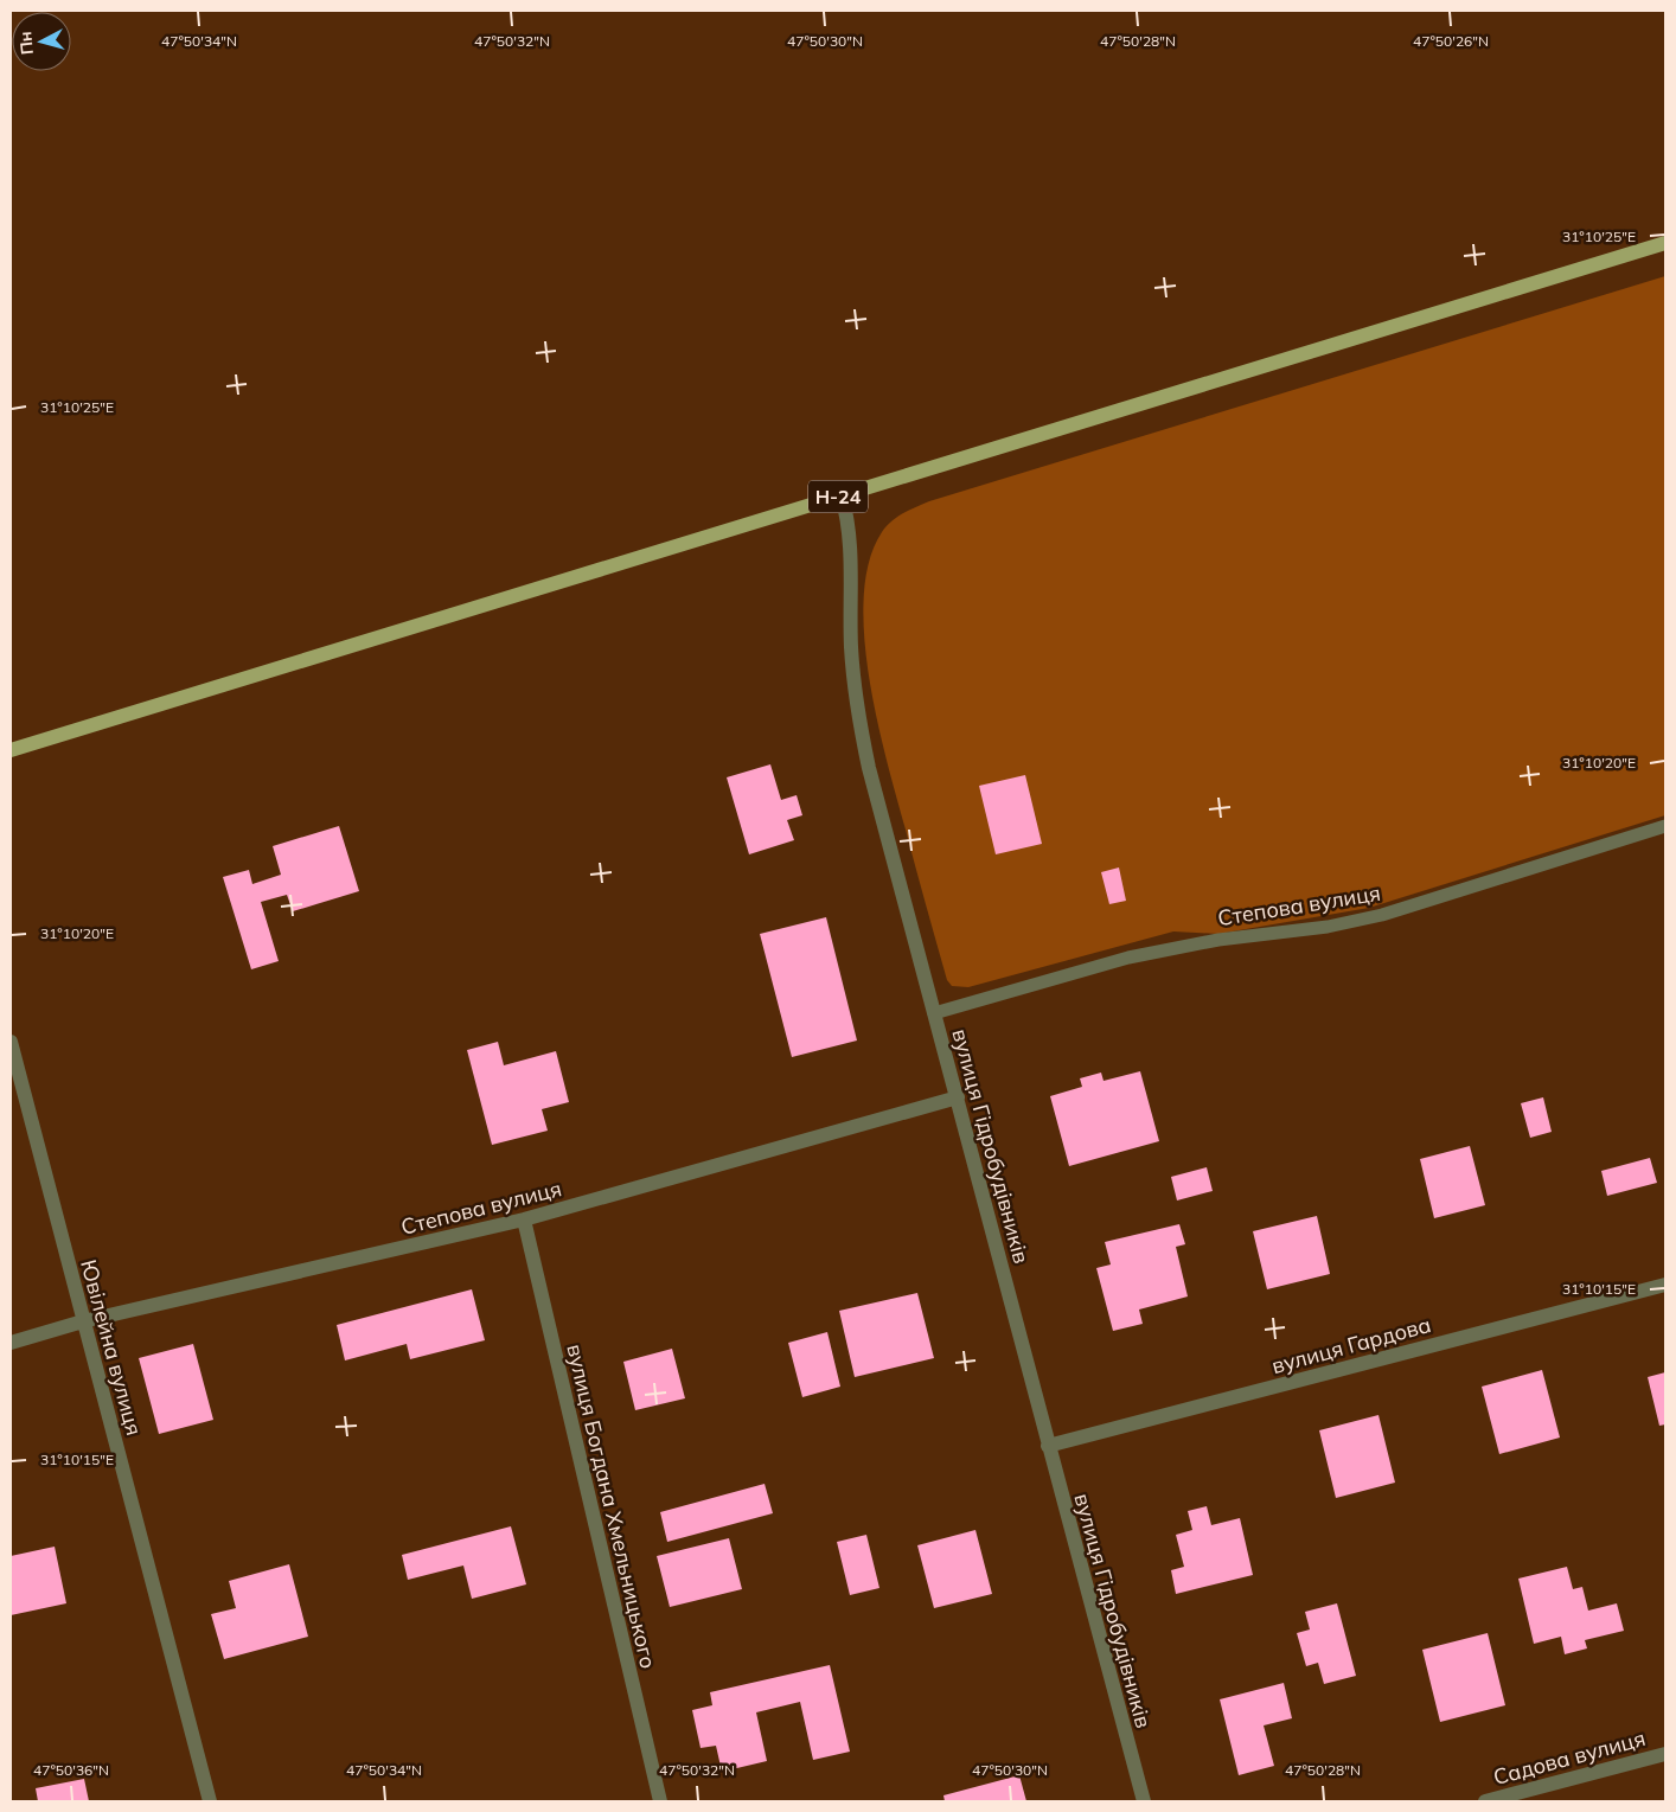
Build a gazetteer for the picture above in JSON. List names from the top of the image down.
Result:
{
  "streets": {
    "main road": ["Н-24"],
    "street": [
      "Степова вулиця",
      "вулиця Гідробудівників",
      "вулиця Гардова",
      "Ювілейна вулиця",
      "вулиця Богдана Хмельницького",
      "Садова вулиця"
    ]
  },
  "crossings": [
    ["Н-24", "вулиця Гідробудівників"],
    ["Степова вулиця", "вулиця Гідробудівників"],
    ["Степова вулиця", "Ювілейна вулиця"],
    ["Степова вулиця", "вулиця Богдана Хмельницького"],
    ["вулиця Гідробудівників", "вулиця Гардова"]
  ],
  "north": "left",
  "coordinates": [
    "47°50'34\"N",
    "47°50'32\"N",
    "47°50'30\"N",
    "47°50'28\"N",
    "47°50'26\"N",
    "31°10'25\"E",
    "31°10'20\"E",
    "31°10'15\"E",
    "47°50'36\"N"
  ]
}
